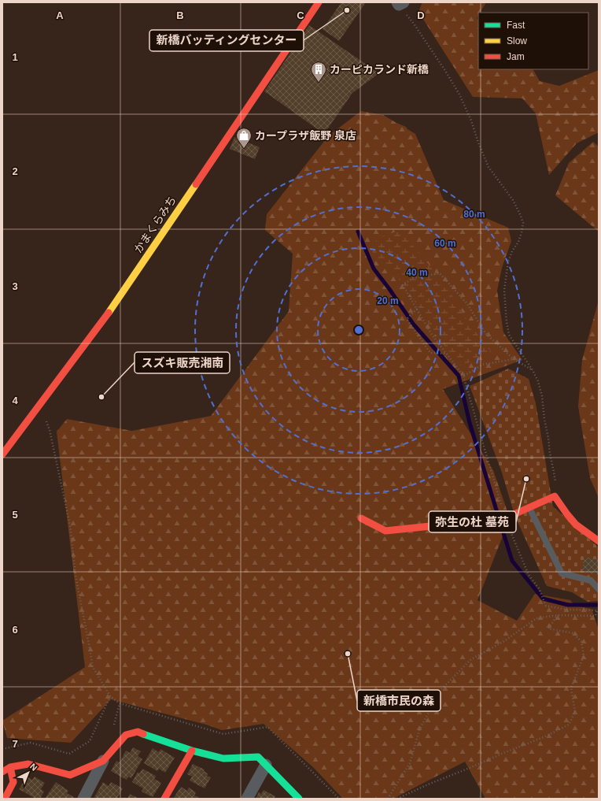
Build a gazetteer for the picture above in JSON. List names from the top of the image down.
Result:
{
  "streets": {
    "street": ["かまくらみち"]
  },
  "places": {
    "other": [
      "新橋バッティングセンター",
      "スズキ販売湘南",
      "弥生の杜 墓苑",
      "新橋市民の森"
    ],
    "building": ["カーピカランド新橋"],
    "shop": ["カープラザ飯野 泉店"]
  },
  "legend": ["Fast", "Slow", "Jam"],
  "north": "top right",
  "grid": {
    "columns": [
      "A",
      "B",
      "C",
      "D"
    ],
    "rows": [
      "1",
      "2",
      "3",
      "4",
      "5",
      "6",
      "7"
    ]
  },
  "rings": [
    "80 m",
    "60 m",
    "40 m",
    "20 m"
  ]
}
